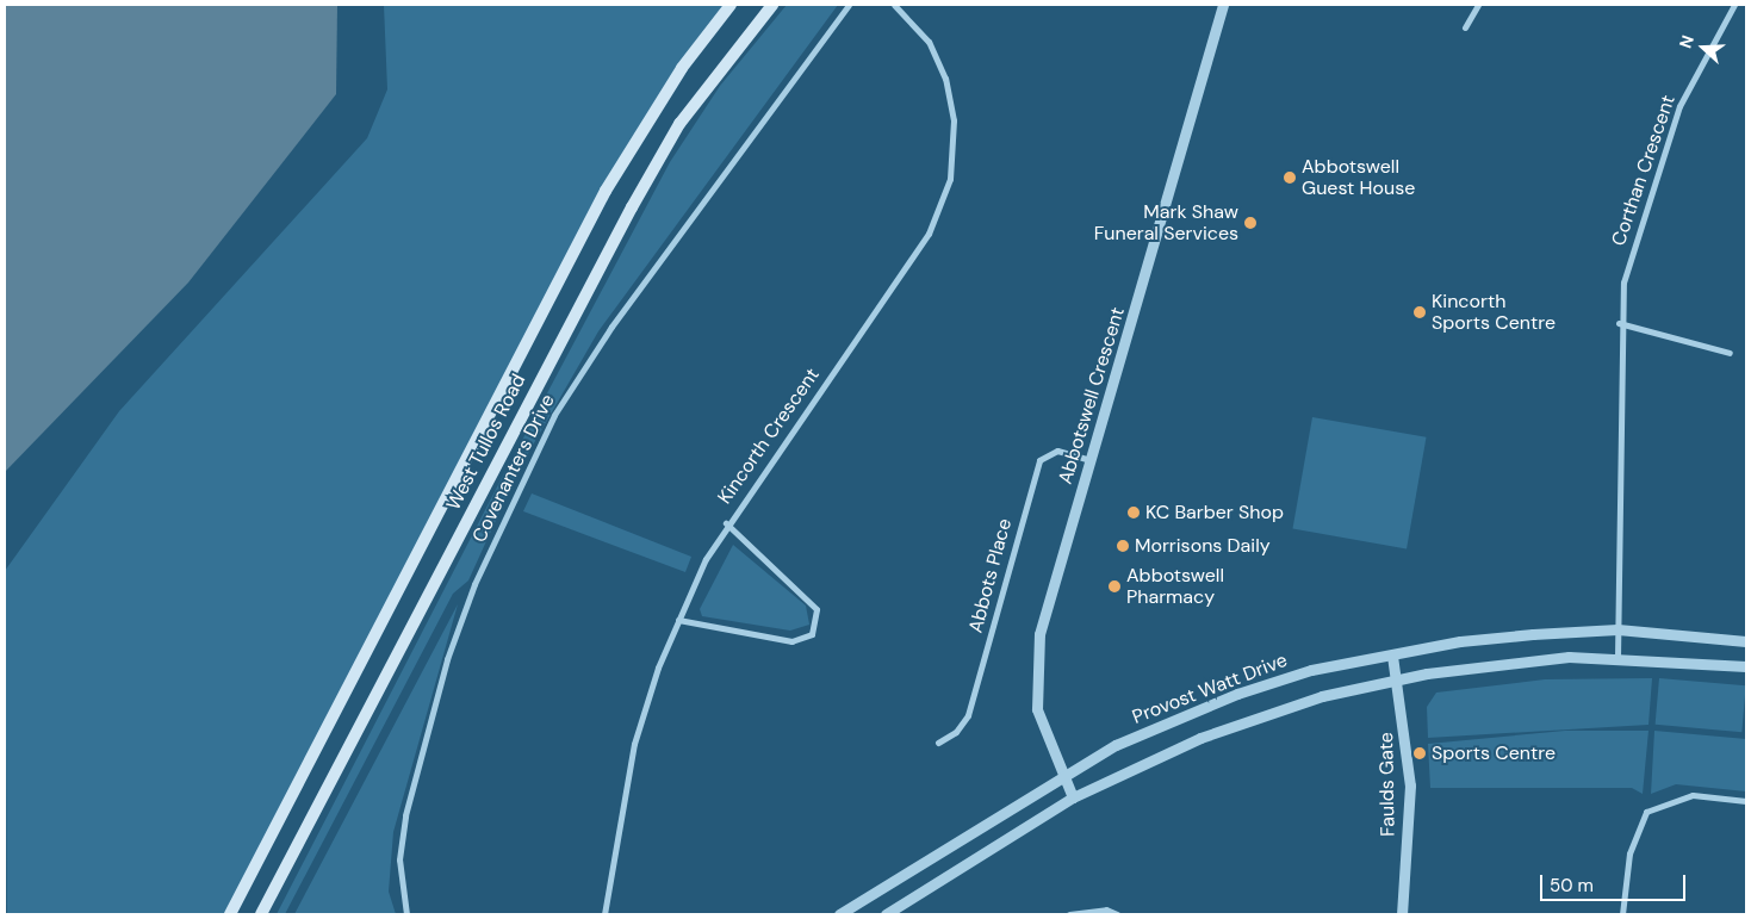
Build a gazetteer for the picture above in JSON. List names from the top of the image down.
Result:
{
  "streets": {
    "main road": ["West Tullos Road"],
    "street": [
      "Corthan Crescent",
      "Abbotswell Crescent",
      "Kincorth Crescent",
      "Covenanters Drive",
      "Abbots Place",
      "Provost Watt Drive",
      "Faulds Gate"
    ]
  },
  "crossings": [
    ["Corthan Crescent", "Provost Watt Drive"],
    ["Abbotswell Crescent", "Abbots Place"],
    ["Abbotswell Crescent", "Provost Watt Drive"],
    ["Provost Watt Drive", "Faulds Gate"]
  ],
  "places": [
    "Abbotswell Guest House",
    "Mark Shaw Funeral Services",
    "Kincorth Sports Centre",
    "KC Barber Shop",
    "Morrisons Daily",
    "Abbotswell Pharmacy",
    "Sports Centre"
  ],
  "scale_bar": "50 m",
  "north": "left"
}
